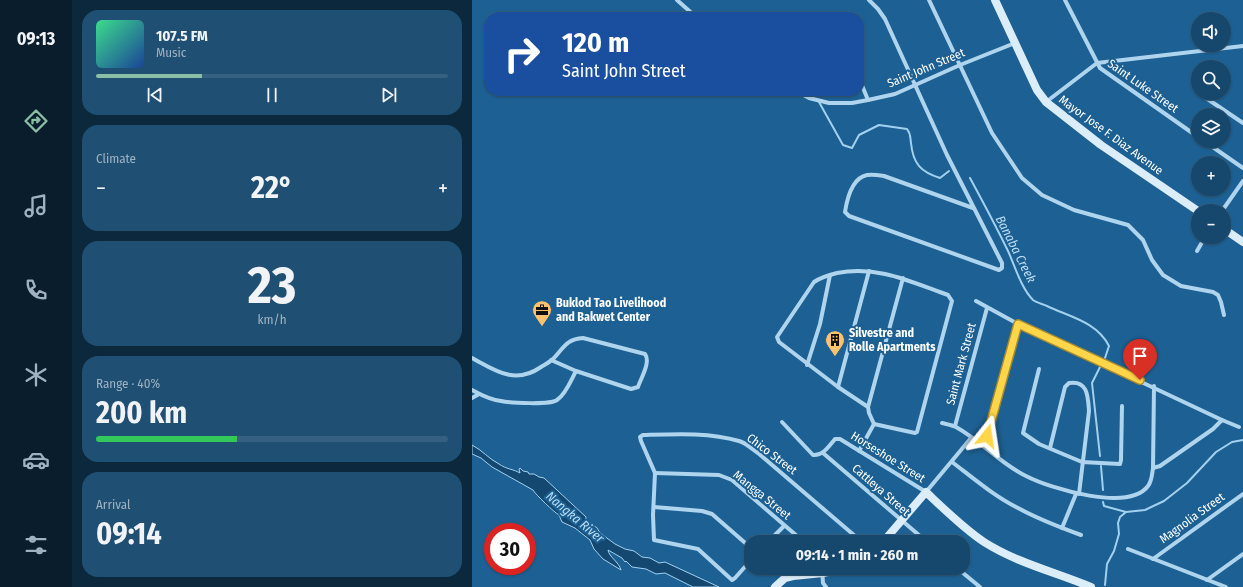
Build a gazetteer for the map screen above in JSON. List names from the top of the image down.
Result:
{
  "streets": {
    "main road": ["Mayor Jose F. Diaz Avenue"],
    "street": [
      "Saint John Street",
      "Saint Luke Street",
      "Saint Mark Street",
      "Chico Street",
      "Horseshoe Street",
      "Cattleya Street",
      "Mangga Street",
      "Magnolia Street"
    ]
  },
  "crossings": [
    ["Saint John Street", "Mayor Jose F. Diaz Avenue"],
    ["Chico Street", "Mangga Street"],
    ["Horseshoe Street", "Cattleya Street"]
  ],
  "water": ["Banaba Creek", "Nangka River"],
  "places": {
    "office": ["Buklod Tao Livelihood and Bakwet Center"],
    "building": ["Silvestre and Rolle Apartments"]
  },
  "page": {
    "tabs": "09:13",
    "map_buttons": ["+", "−"],
    "turn": ["120 m", "Saint John Street"],
    "song": ["107.5 FM", "Music"],
    "tile": [
      "Climate",
      ["23", "km/h"],
      ["Range · 40%", "200 km"],
      ["Arrival", "09:14"]
    ],
    "heat": ["−", "22°", "+"],
    "limit": "30",
    "trip": "09:14 · 1 min · 260 m"
  }
}
